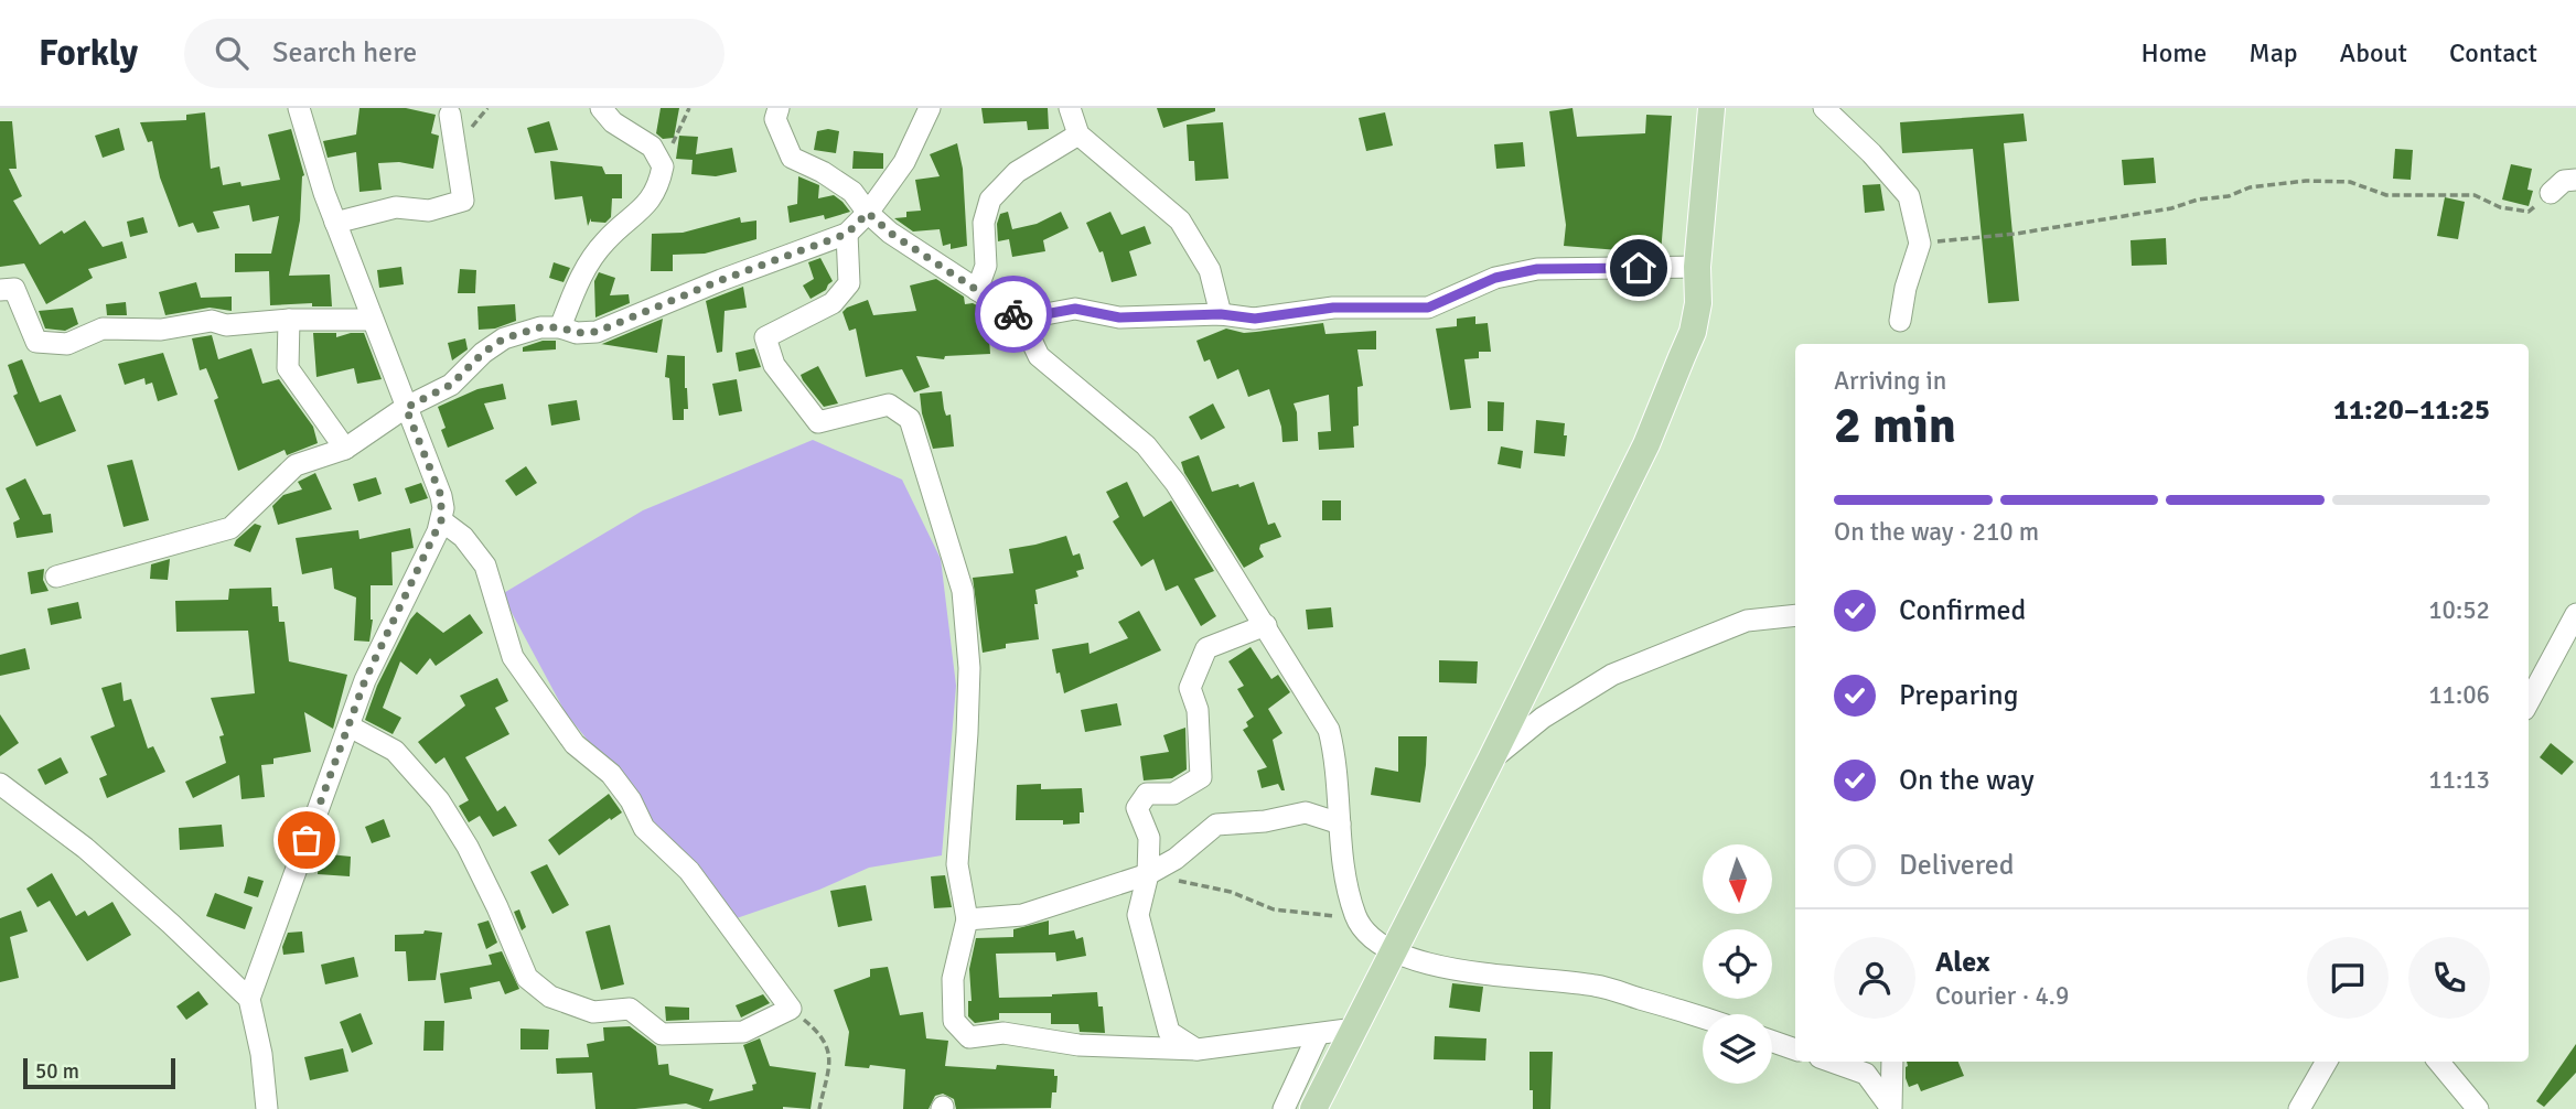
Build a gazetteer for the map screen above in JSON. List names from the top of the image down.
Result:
{
  "scale_bar": "50 m",
  "north": "bottom",
  "page": {
    "header": "Forkly",
    "search": "Search here",
    "nav": [
      "Home",
      "Map",
      "About",
      "Contact"
    ],
    "heading": ["2 min", "Arriving in", "11:20–11:25"],
    "panel": ["Alex", "Courier · 4.9"],
    "bar": "On the way · 210 m",
    "list": [
      ["Confirmed", "10:52"],
      ["Preparing", "11:06"],
      ["On the way", "11:13"],
      "Delivered"
    ],
    "scale": "50 m"
  }
}
